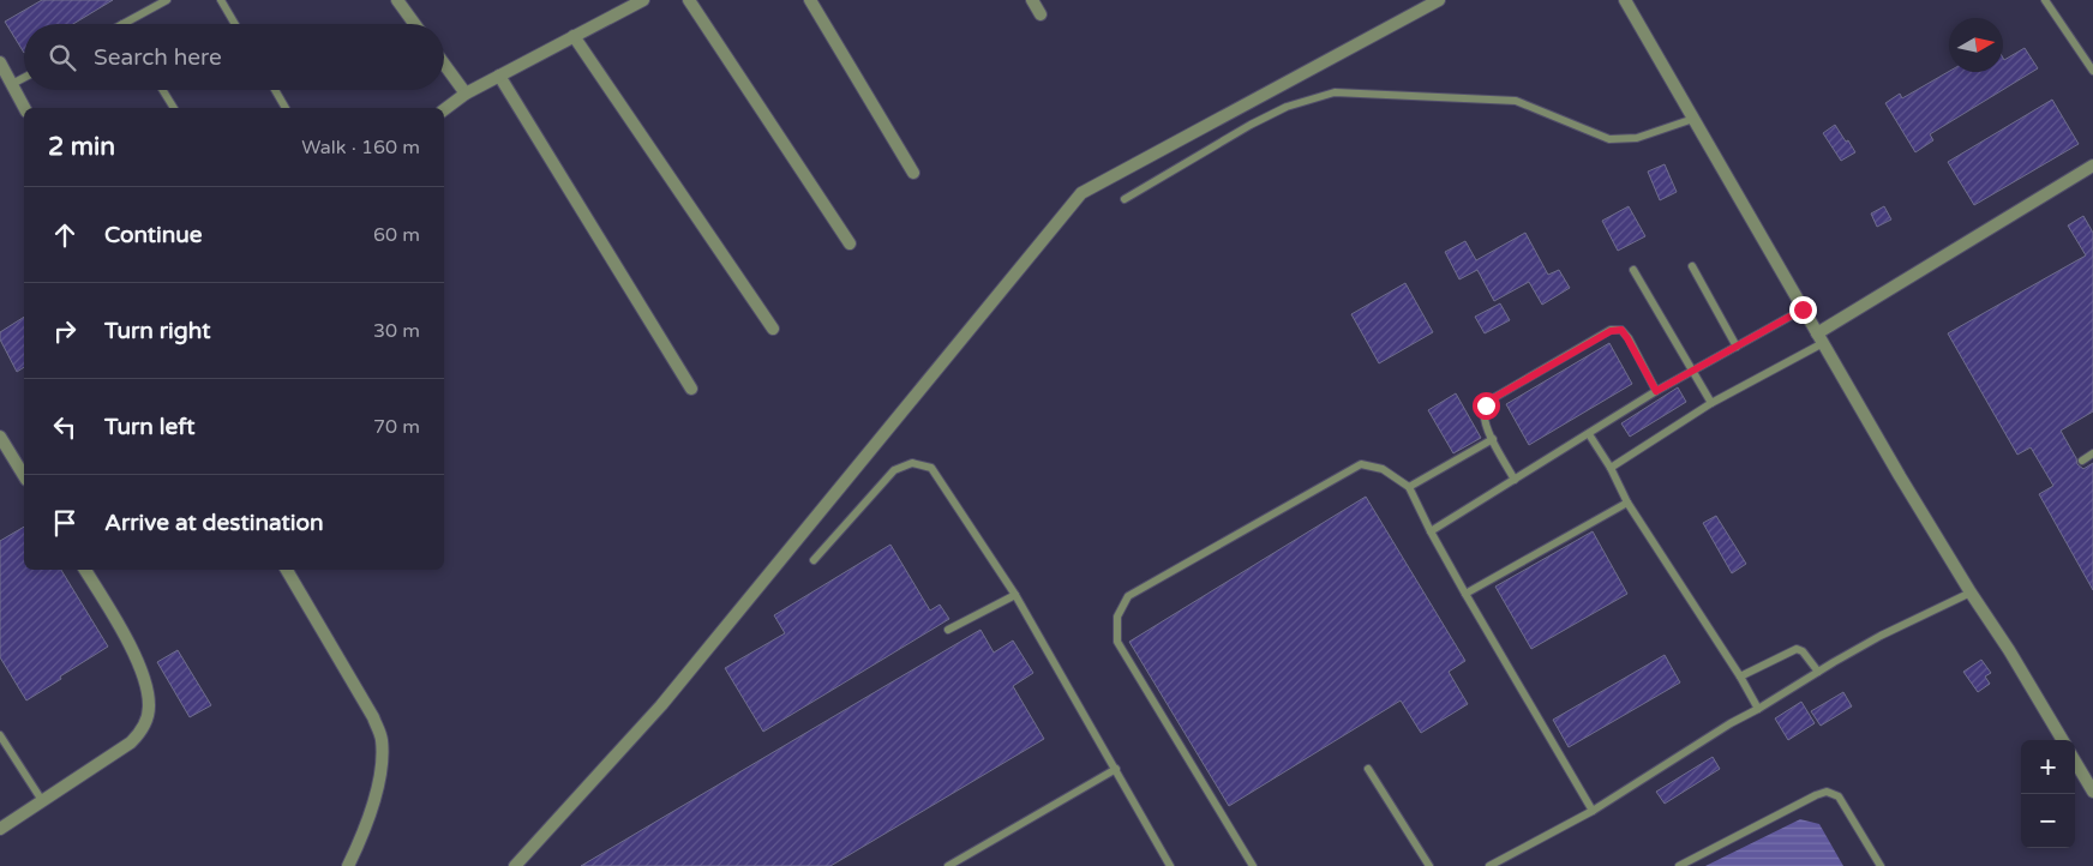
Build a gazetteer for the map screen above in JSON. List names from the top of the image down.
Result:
{
  "north": "right",
  "page": {
    "search": "Search here",
    "heading": ["2 min", "Walk · 160 m"],
    "list": [
      ["Continue", "60 m"],
      ["Turn right", "30 m"],
      ["Turn left", "70 m"],
      "Arrive at destination"
    ],
    "map_buttons": ["+", "−"]
  }
}
